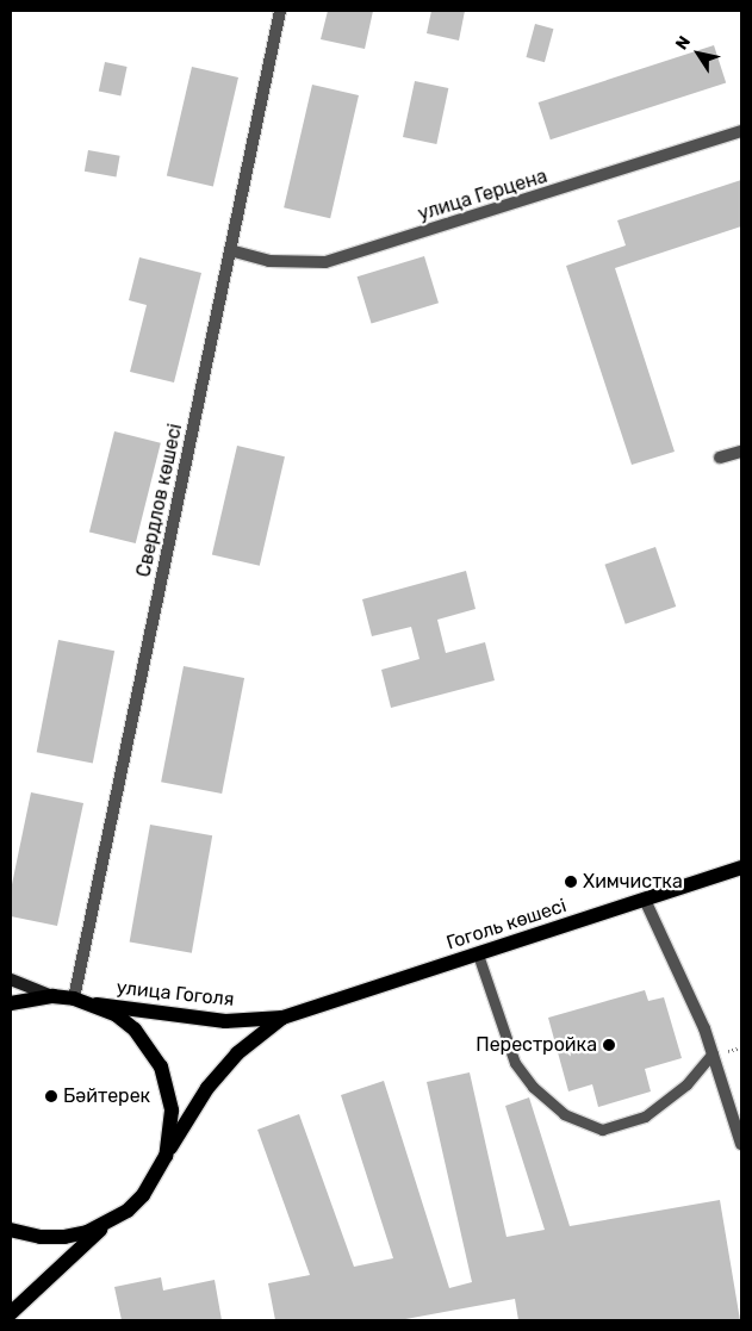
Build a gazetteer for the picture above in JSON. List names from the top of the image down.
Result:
{
  "streets": {
    "main road": ["Гоголь көшесі", "улица Гоголя"],
    "street": ["улица Герцена", "Свердлов көшесі"]
  },
  "crossings": [
    ["улица Герцена", "Свердлов көшесі"],
    ["Гоголь көшесі", "улица Гоголя"]
  ],
  "places": ["Химчистка", "Перестройка", "Бәйтерек"],
  "north": "top left"
}
